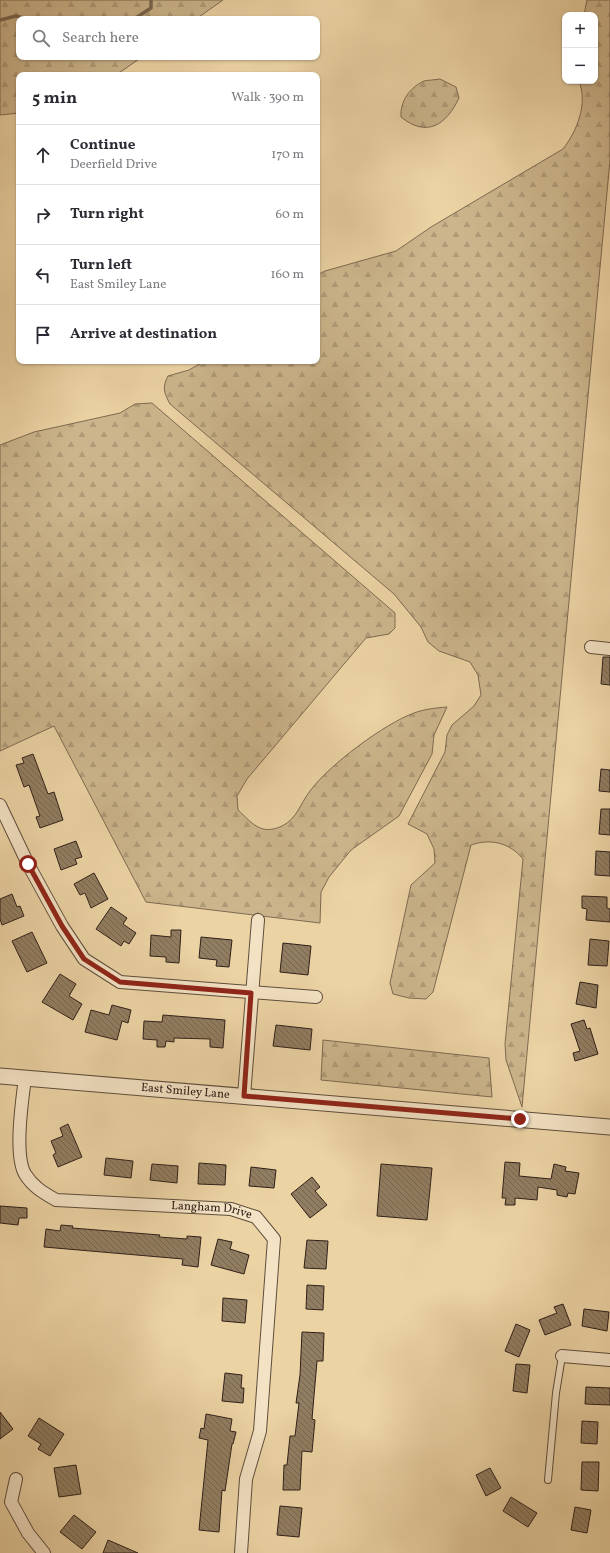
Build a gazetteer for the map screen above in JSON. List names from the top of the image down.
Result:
{
  "streets": {
    "street": ["East Smiley Lane", "Langham Drive"]
  },
  "crossings": [
    ["East Smiley Lane", "Langham Drive"]
  ],
  "page": {
    "map_buttons": ["+", "−"],
    "search": "Search here",
    "heading": ["5 min", "Walk · 390 m"],
    "list": [
      ["Continue", "Deerfield Drive", "170 m"],
      ["Turn right", "60 m"],
      ["Turn left", "East Smiley Lane", "160 m"],
      "Arrive at destination"
    ]
  }
}
